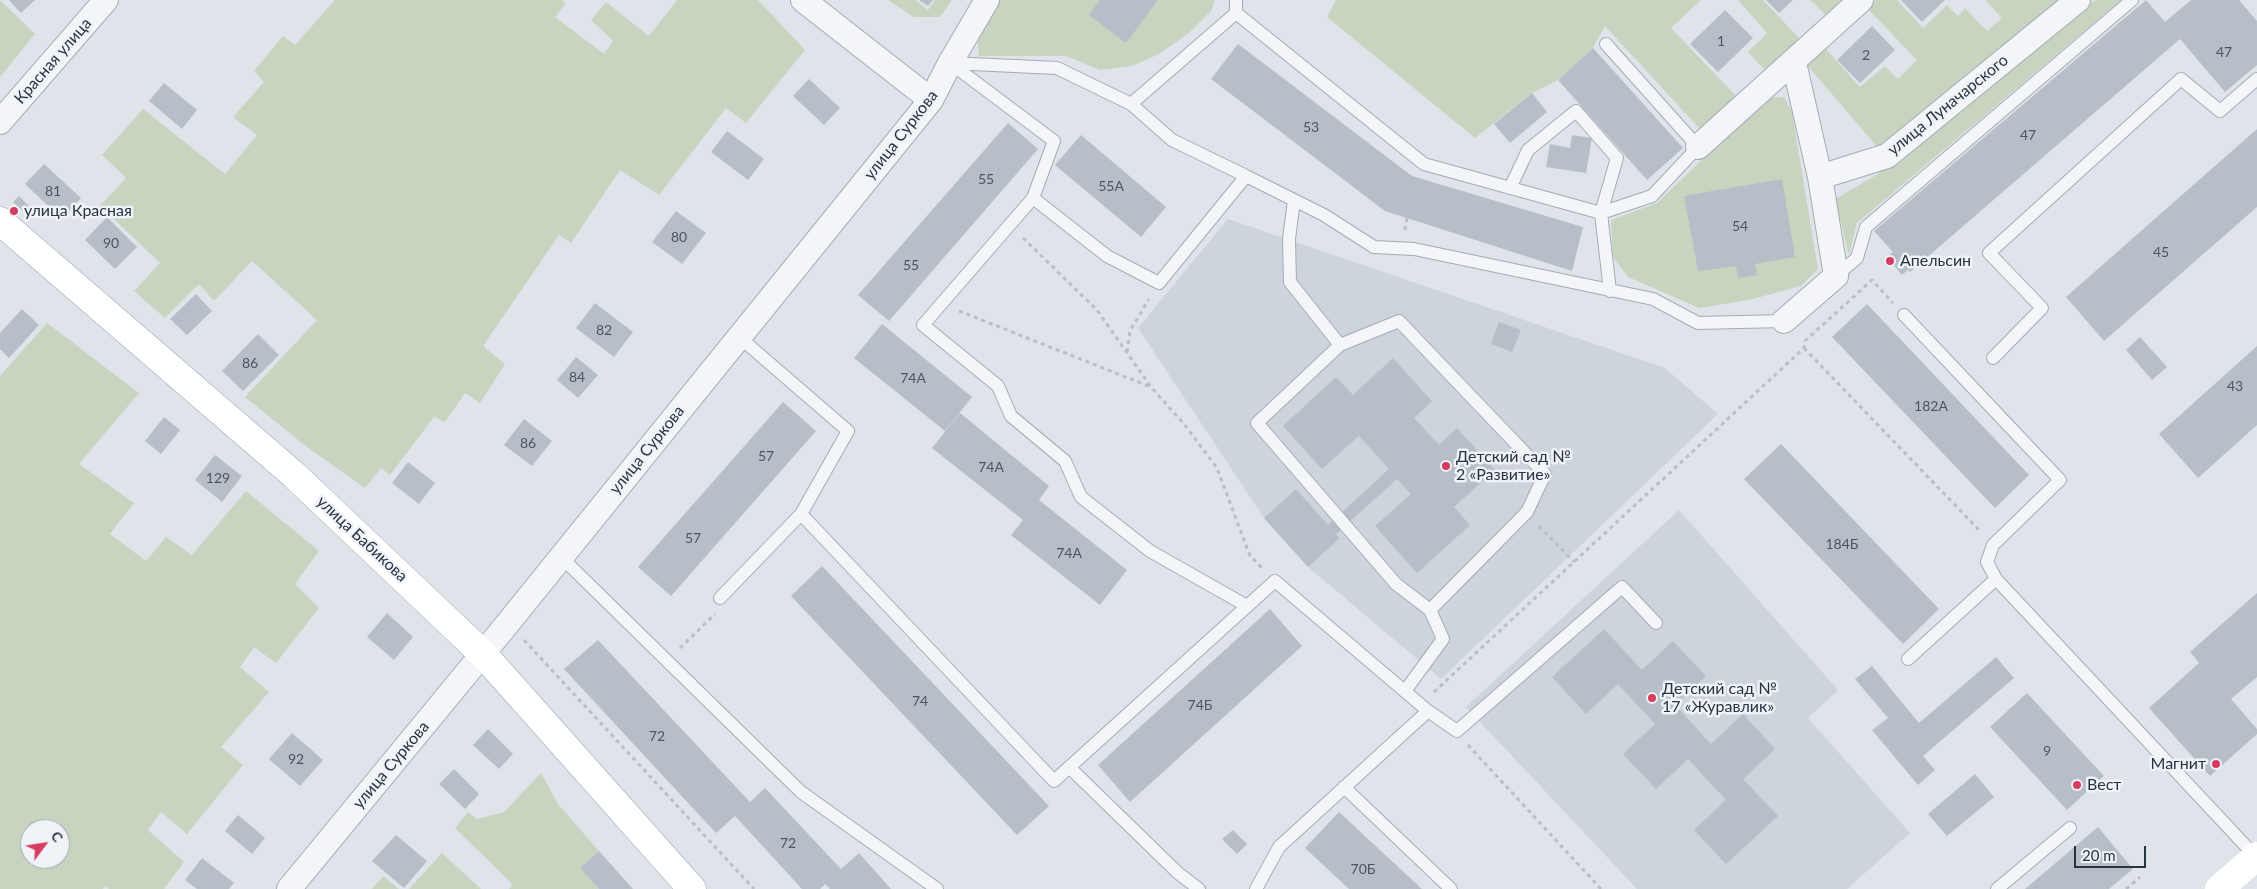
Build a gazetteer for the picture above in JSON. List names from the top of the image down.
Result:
{
  "streets": {
    "main road": ["улица Бабикова"],
    "street": ["Красная улица", "улица Луначарского", "улица Суркова"]
  },
  "crossings": [
    ["улица Суркова", "улица Бабикова"]
  ],
  "places": [
    "улица Красная",
    "Апельсин",
    "Детский сад № 2 «Развитие»",
    "Детский сад № 17 «Журавлик»",
    "Магнит",
    "Вест"
  ],
  "house_numbers": [
    "1",
    "47",
    "2",
    "53",
    "47",
    "55",
    "55А",
    "81",
    "54",
    "80",
    "90",
    "45",
    "55",
    "82",
    "86",
    "84",
    "74А",
    "43",
    "182А",
    "86",
    "57",
    "74А",
    "129",
    "57",
    "184Б",
    "74А",
    "74",
    "74Б",
    "72",
    "9",
    "92",
    "72",
    "70Б"
  ],
  "scale_bar": "20 m",
  "north": "top right"
}
